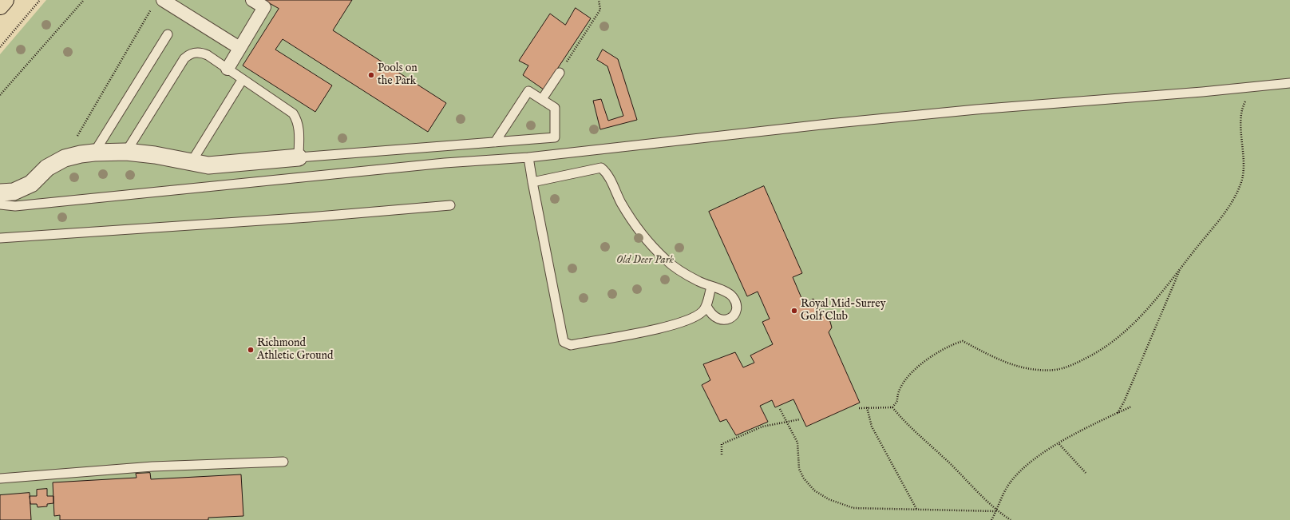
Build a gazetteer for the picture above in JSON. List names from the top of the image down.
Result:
{
  "parks": ["Old Deer Park"],
  "places": ["Pools on the Park", "Royal Mid-Surrey Golf Club", "Richmond Athletic Ground"]
}
